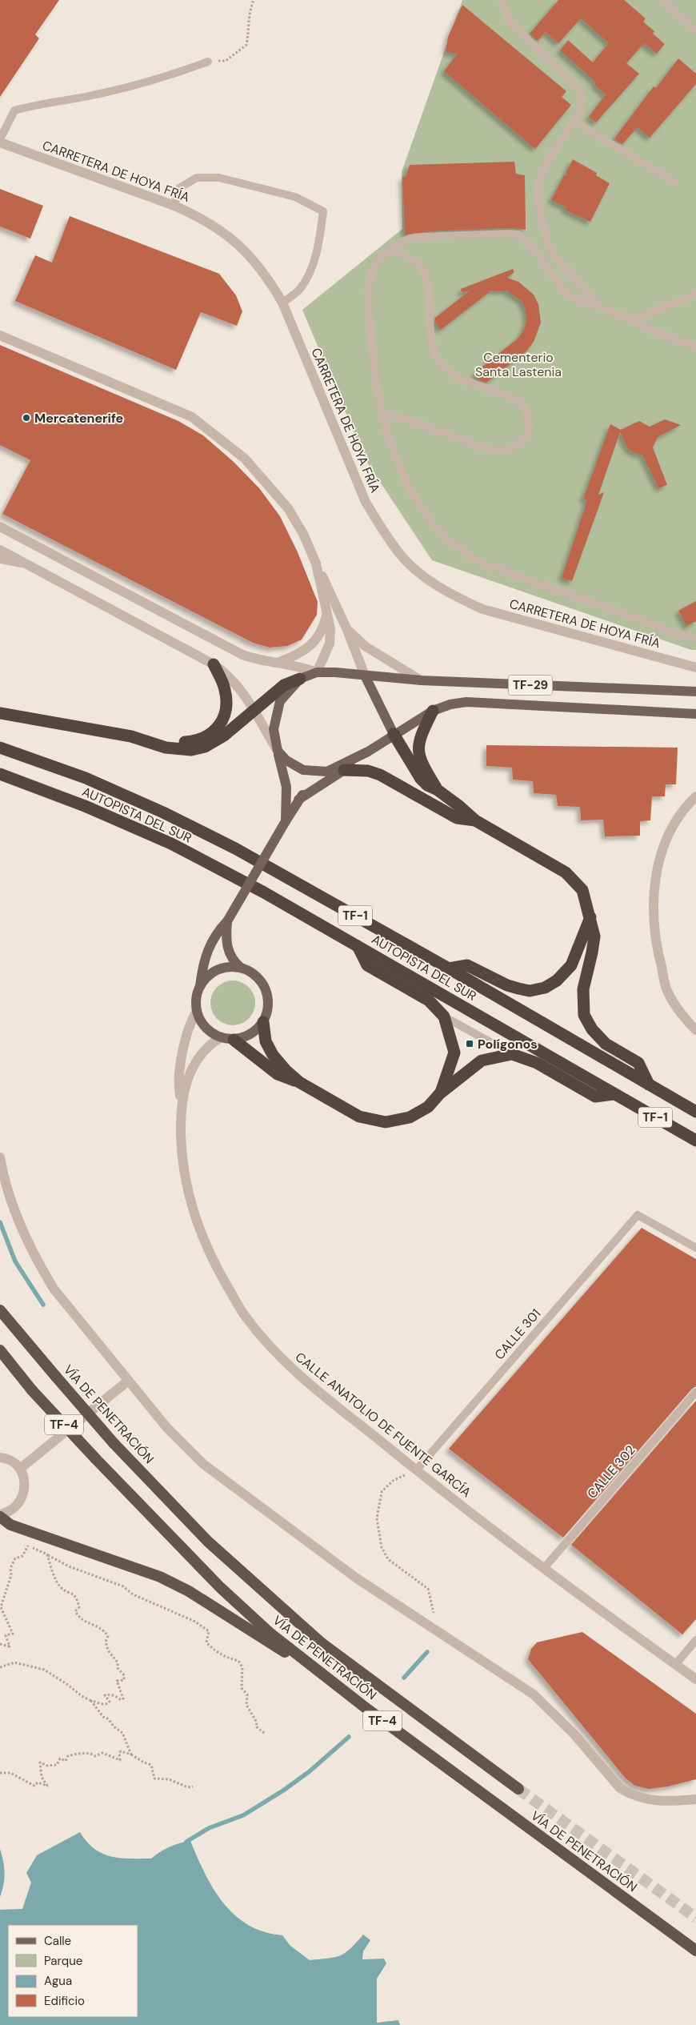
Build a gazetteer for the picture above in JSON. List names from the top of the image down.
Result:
{
  "streets": {
    "highway": [
      "AUTOPISTA DEL SUR",
      "TF-1",
      "VÍA DE PENETRACIÓN",
      "TF-4"
    ],
    "main road": ["TF-29"],
    "street": ["CARRETERA DE HOYA FRÍA", "CALLE ANATOLIO DE FUENTE GARCÍA"],
    "lane": ["CALLE 301", "CALLE 302"]
  },
  "crossings": [
    ["CALLE 301", "CALLE ANATOLIO DE FUENTE GARCÍA"],
    ["CALLE ANATOLIO DE FUENTE GARCÍA", "CALLE 302"]
  ],
  "parks": ["Cementerio Santa Lastenia"],
  "places": {
    "other": ["Mercatenerife"],
    "transit": ["Polígonos"]
  },
  "legend": [
    "Calle",
    "Parque",
    "Agua",
    "Edificio"
  ]
}
